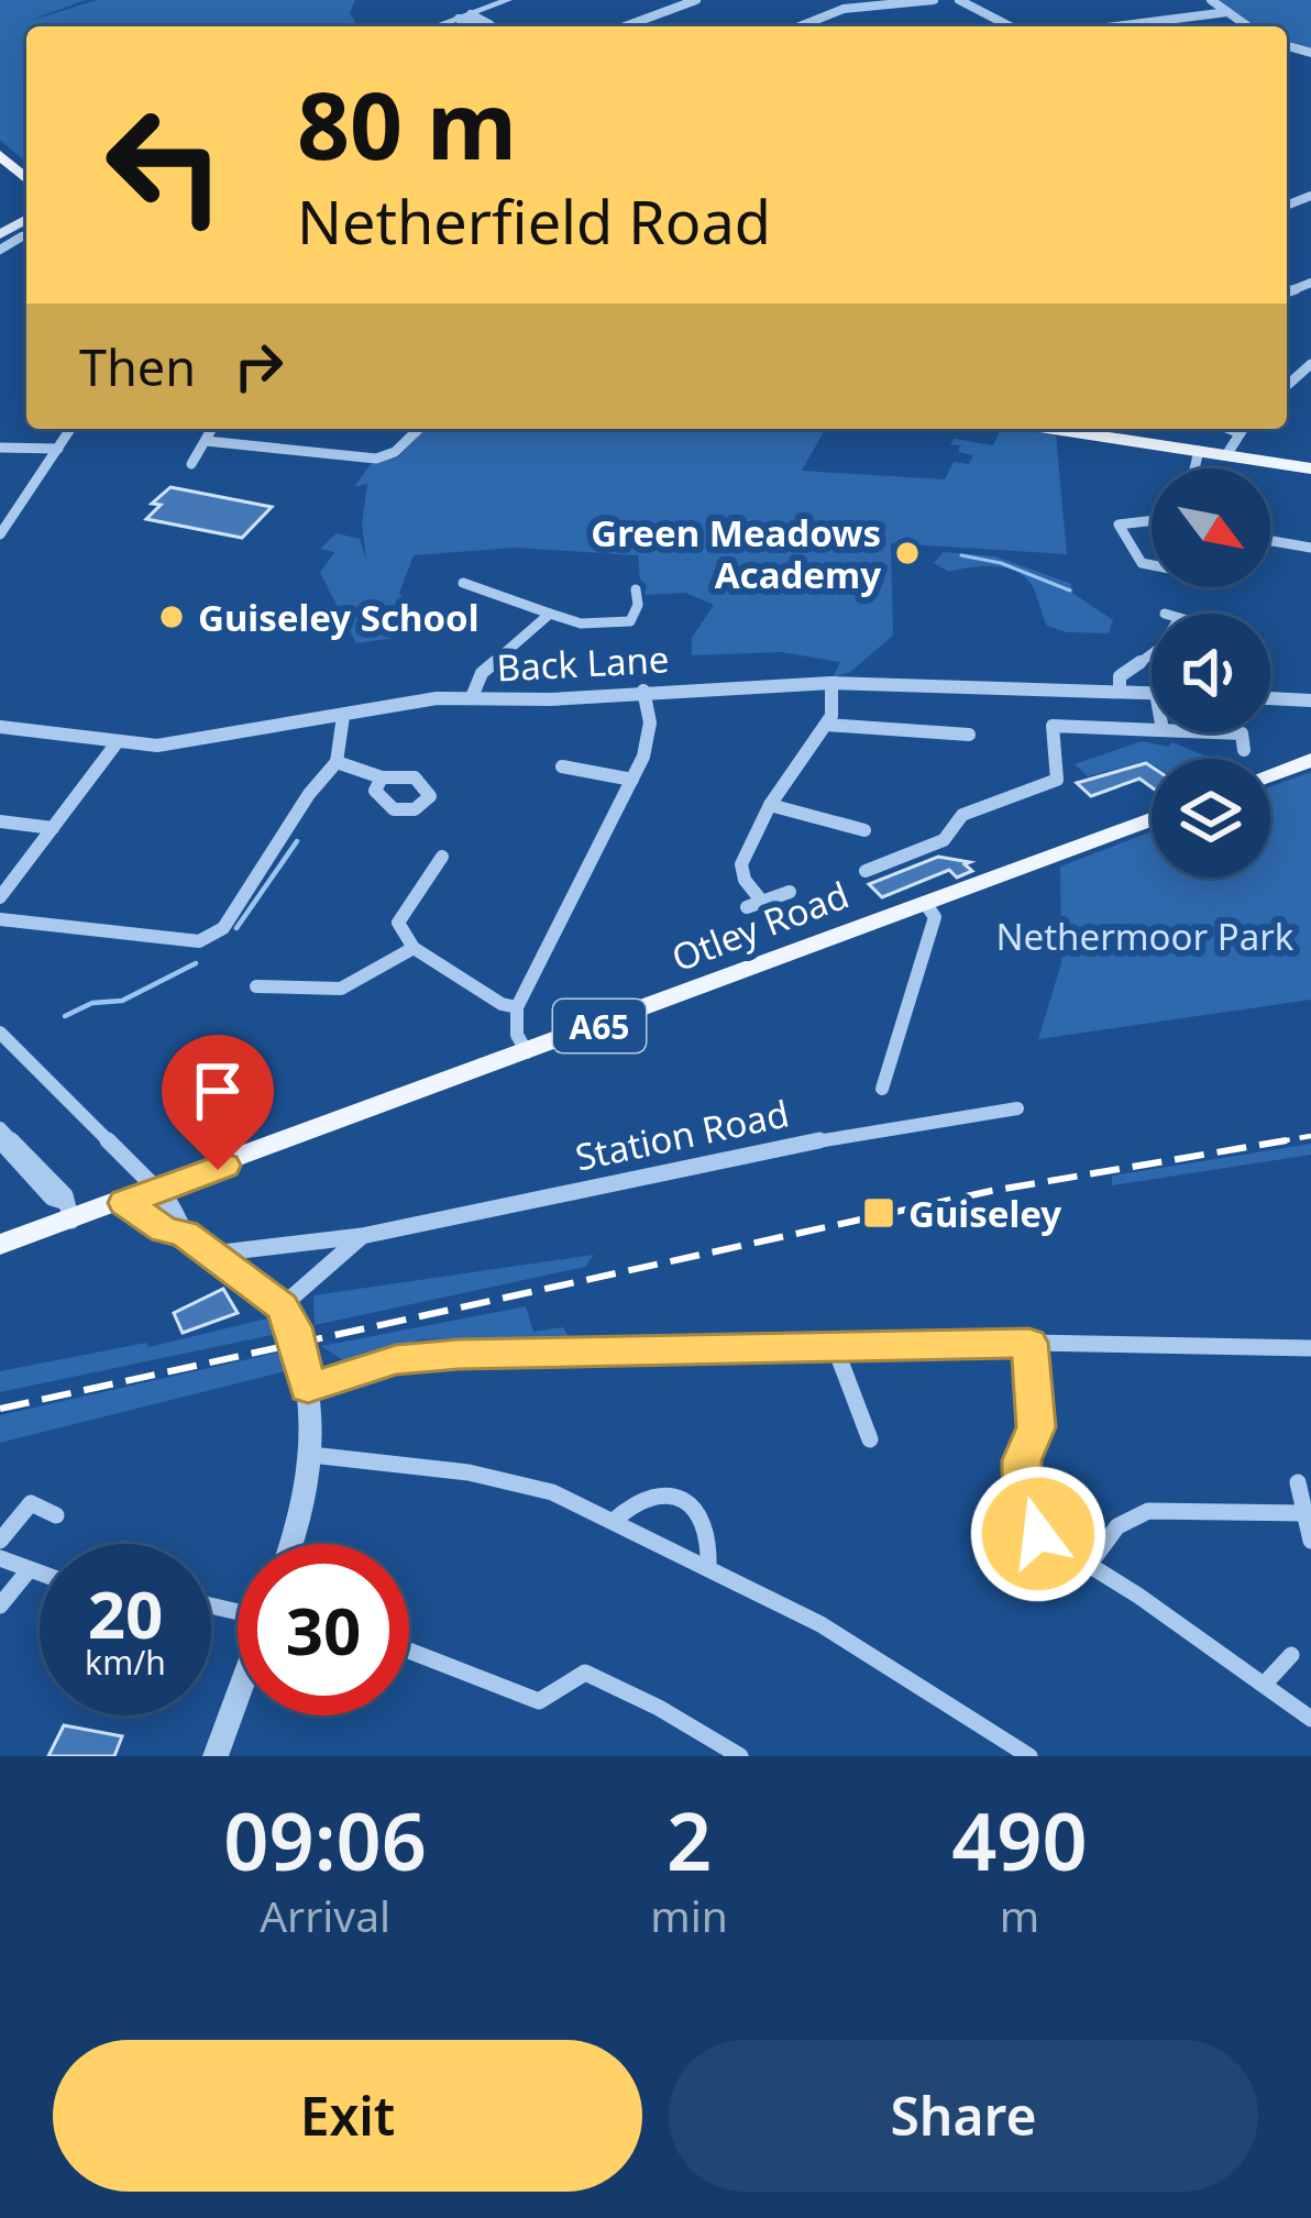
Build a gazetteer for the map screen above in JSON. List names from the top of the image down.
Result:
{
  "streets": {
    "main road": ["Otley Road", "A65"],
    "street": ["Back Lane", "Station Road"]
  },
  "parks": ["Nethermoor Park"],
  "places": {
    "other": ["Green Meadows Academy", "Guiseley School"],
    "transit": ["Guiseley"]
  },
  "north": "bottom right",
  "page": {
    "turn": ["80 m", "Netherfield Road"],
    "then": "Then",
    "speed": "20 km/h",
    "limit": "30",
    "eta": [
      "09:06",
      "Arrival",
      "2",
      "min",
      "490",
      "m"
    ],
    "buttons": ["Exit", "Share"]
  }
}
